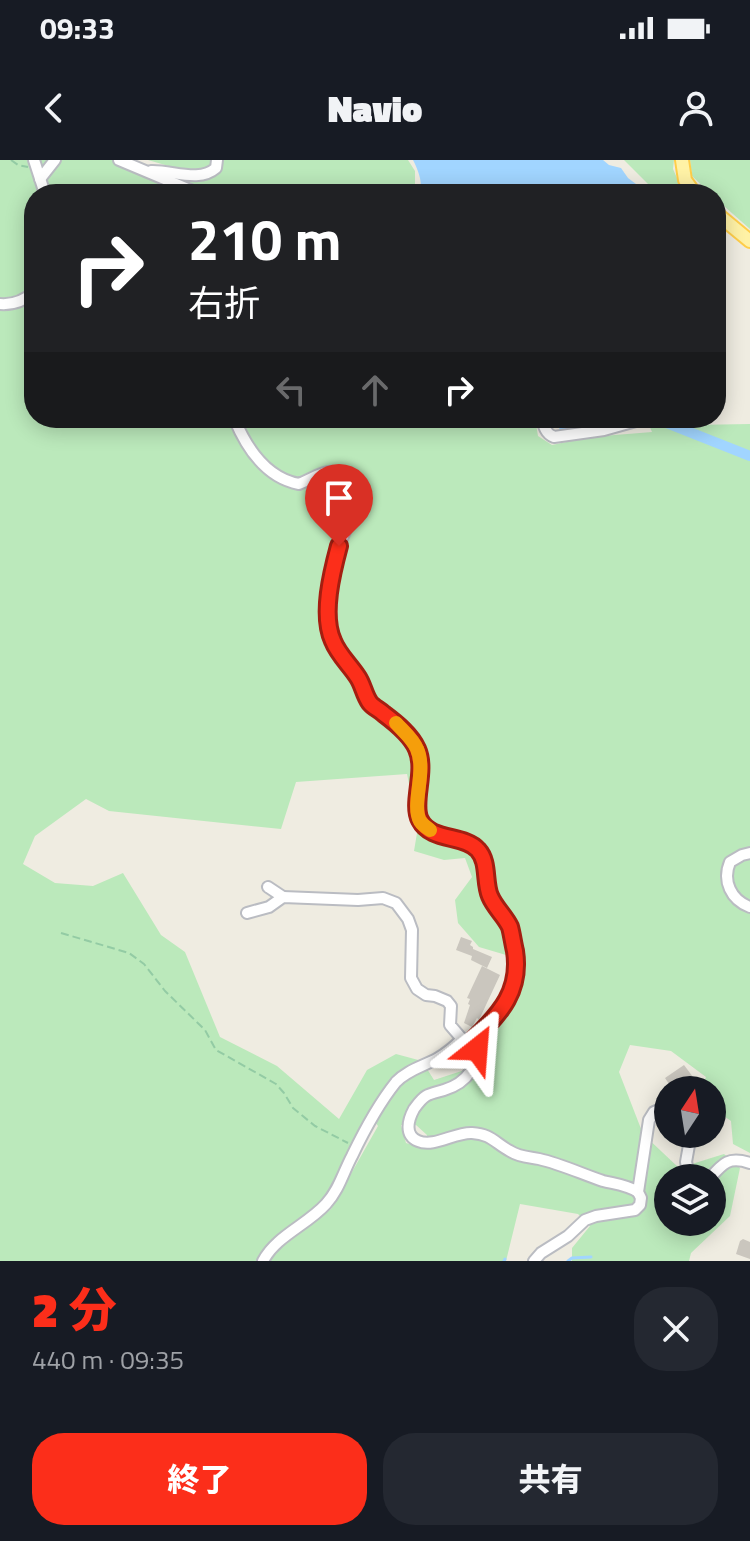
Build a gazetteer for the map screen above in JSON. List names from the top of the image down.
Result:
{
  "north": "top",
  "page": {
    "status": "09:33",
    "header": "Navio",
    "turn": ["210 m", "右折"],
    "heading": ["2 分", "440 m · 09:35"],
    "buttons": ["終了", "共有"]
  }
}
